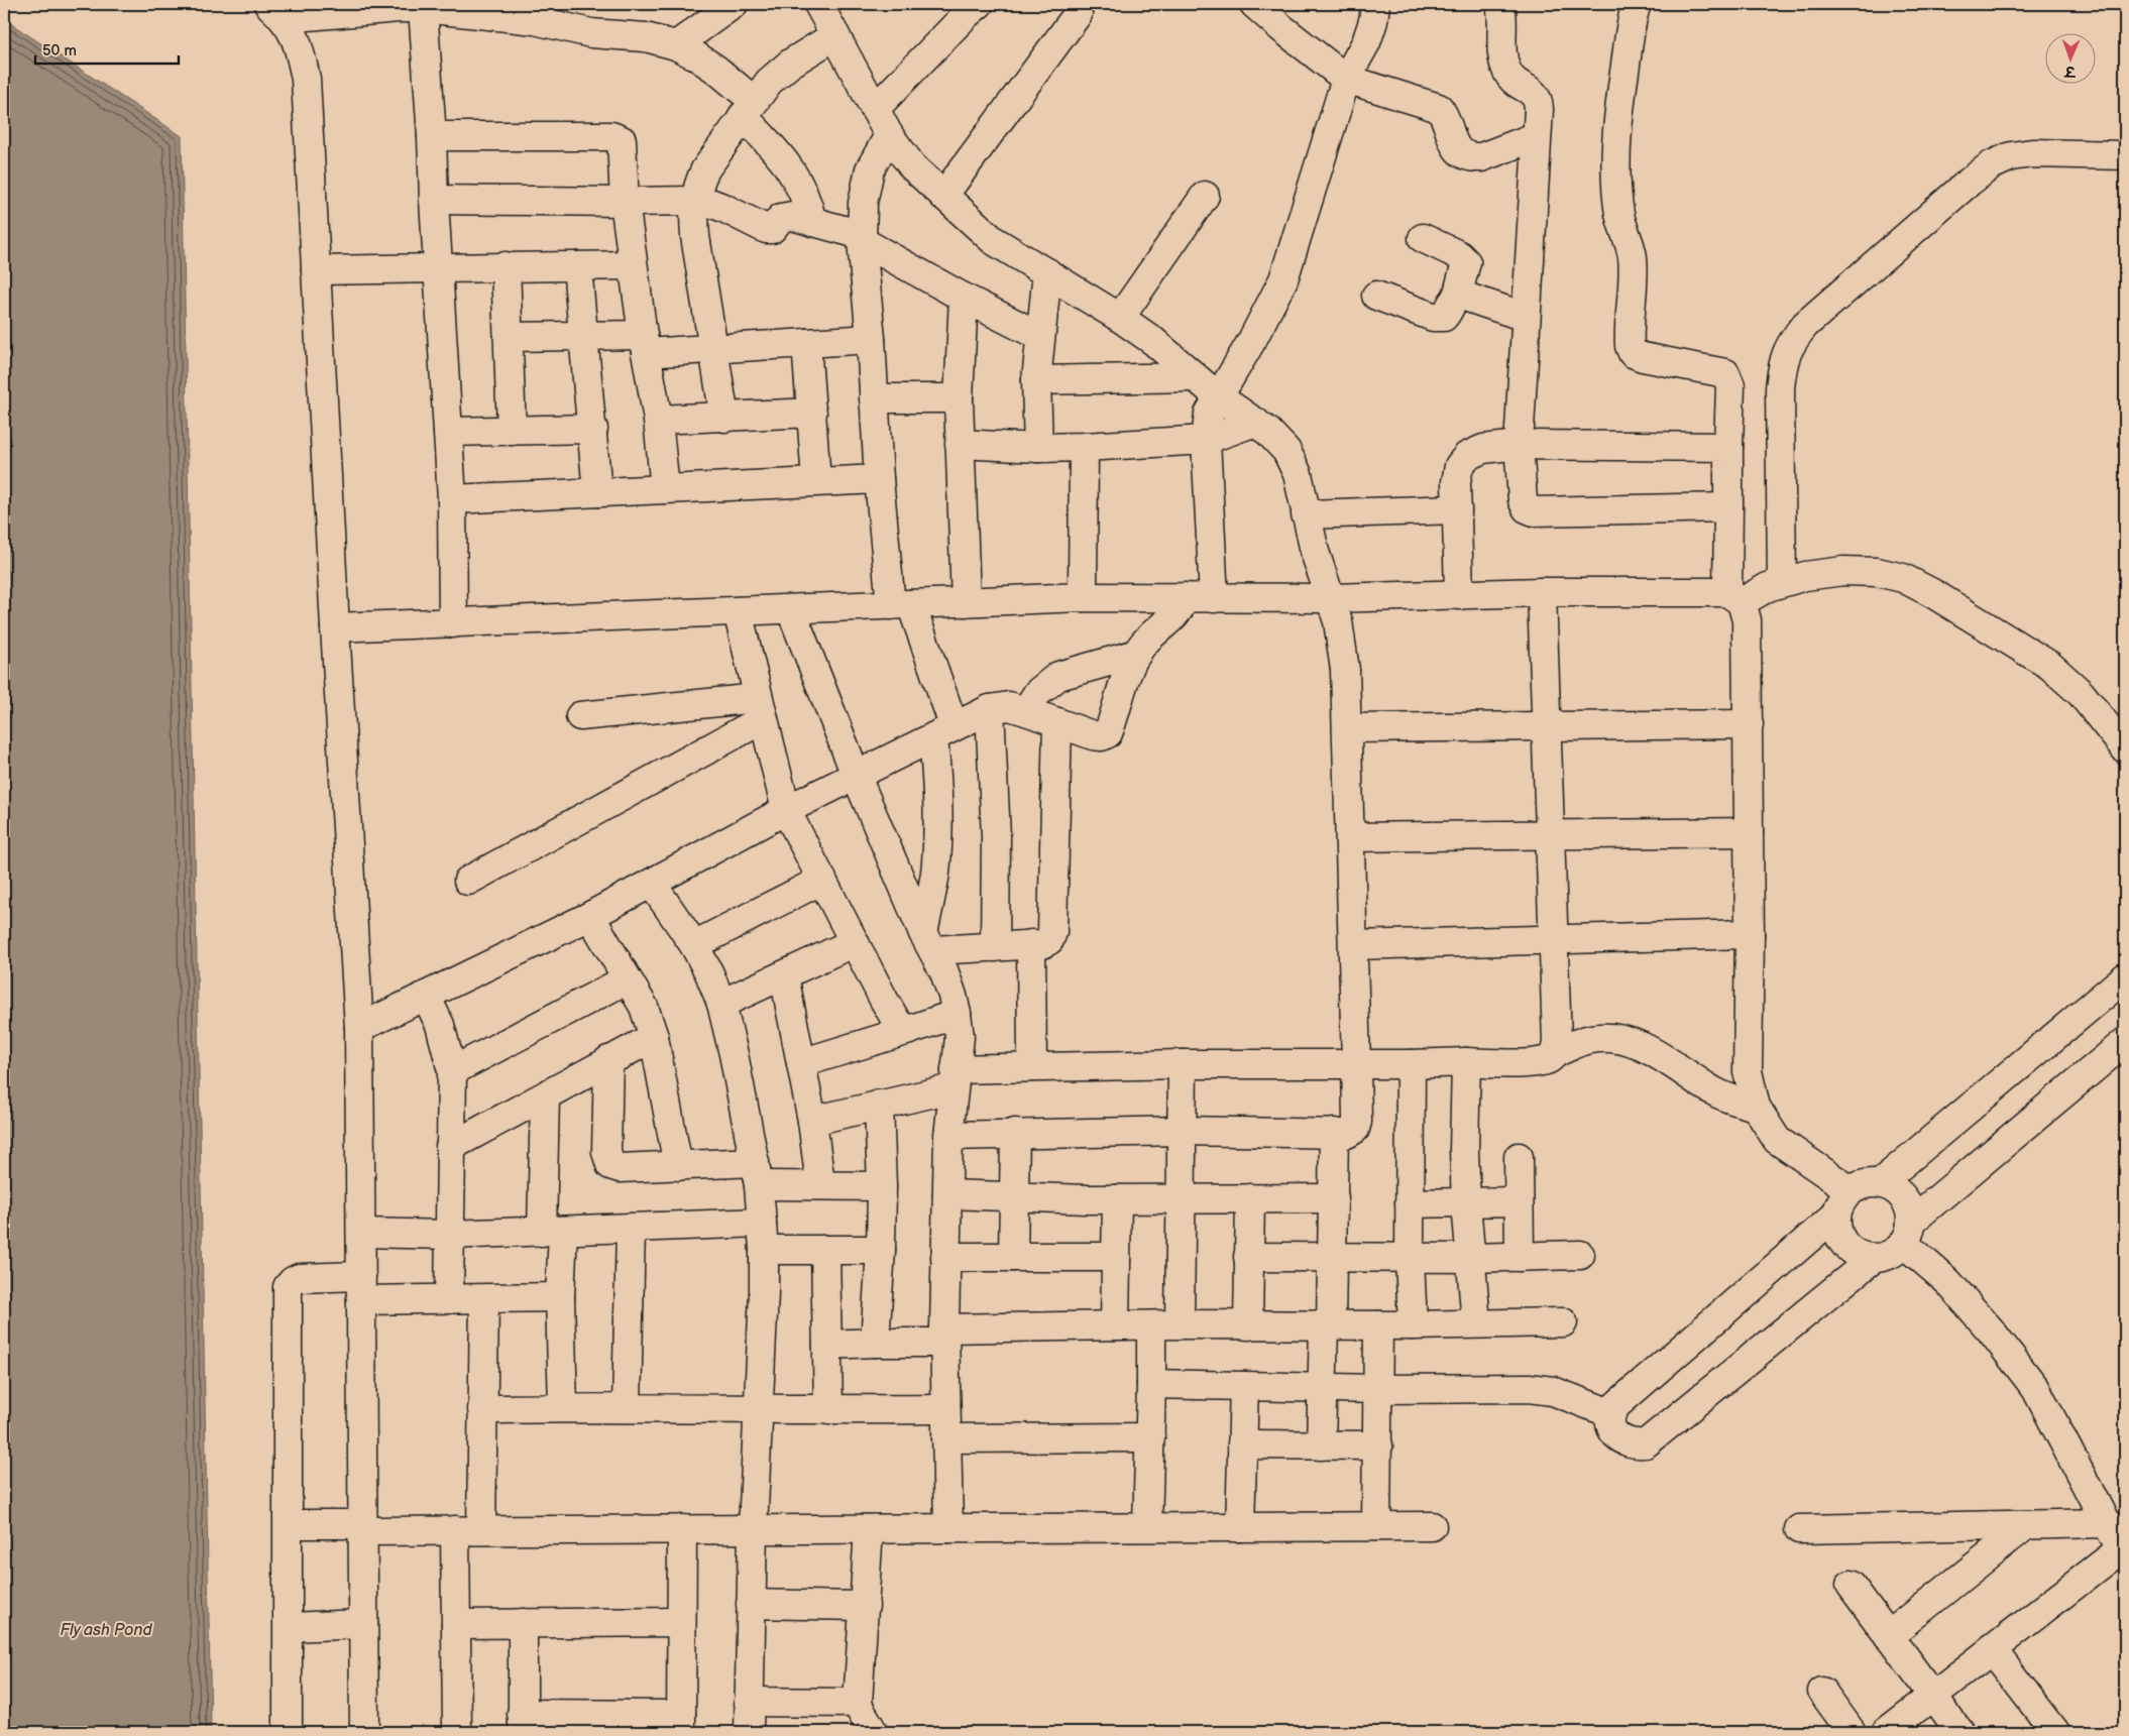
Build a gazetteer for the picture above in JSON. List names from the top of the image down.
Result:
{
  "water": ["Fly ash Pond"],
  "scale_bar": "50 m",
  "north": "bottom"
}
